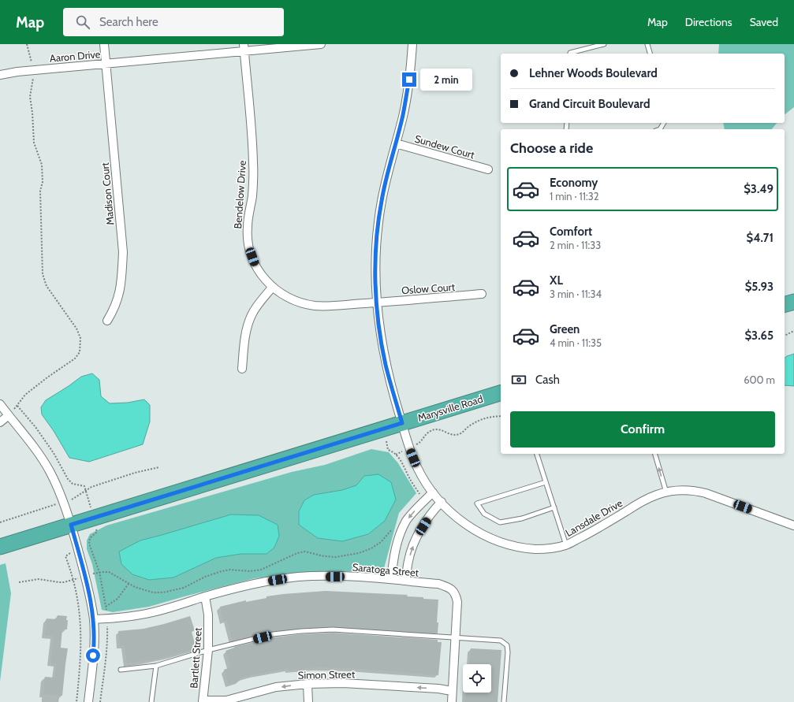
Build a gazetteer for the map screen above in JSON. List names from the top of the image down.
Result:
{
  "streets": {
    "highway": ["Marysville Road"],
    "street": [
      "Aaron Drive",
      "Sundew Court",
      "Madison Court",
      "Bendelow Drive",
      "Oslow Court",
      "Lansdale Drive",
      "Saratoga Street",
      "Bartlett Street",
      "Simon Street"
    ]
  },
  "crossings": [
    ["Aaron Drive", "Madison Court"],
    ["Aaron Drive", "Bendelow Drive"],
    ["Sundew Court", "Lansdale Drive"],
    ["Bendelow Drive", "Oslow Court"],
    ["Bendelow Drive", "Lansdale Drive"],
    ["Oslow Court", "Lansdale Drive"],
    ["Marysville Road", "Lansdale Drive"],
    ["Saratoga Street", "Bartlett Street"],
    ["Saratoga Street", "Simon Street"],
    ["Bartlett Street", "Simon Street"]
  ],
  "one_way": ["Simon Street"],
  "page": {
    "header": "Map",
    "search": "Search here",
    "nav": ["Map", "Directions", "Saved"],
    "banner": ["Lehner Woods Boulevard", "Grand Circuit Boulevard"],
    "bubble": "2 min",
    "heading": "Choose a ride",
    "list": [
      {
        "name": "Economy",
        "note": "1 min · 11:32",
        "value": "$3.49"
      },
      {
        "name": "Comfort",
        "note": "2 min · 11:33",
        "value": "$4.71"
      },
      {
        "name": "XL",
        "note": "3 min · 11:34",
        "value": "$5.93"
      },
      {
        "name": "Green",
        "note": "4 min · 11:35",
        "value": "$3.65"
      }
    ],
    "pay": ["Cash", "600 m"],
    "buttons": "Confirm"
  }
}
